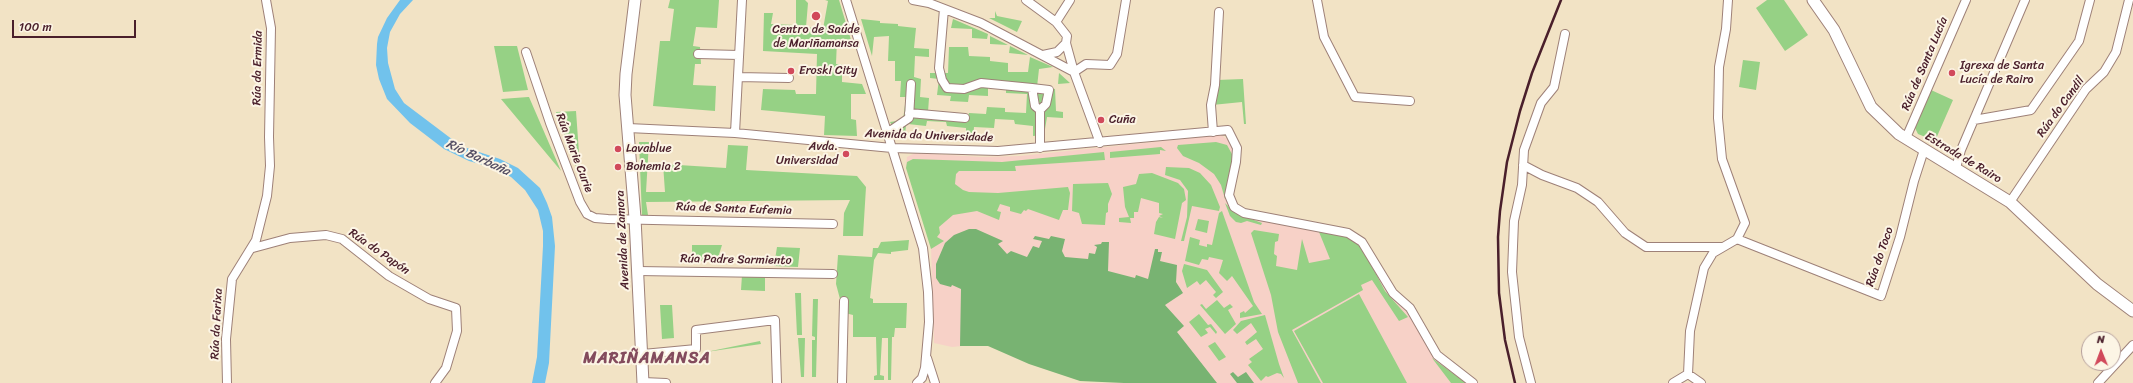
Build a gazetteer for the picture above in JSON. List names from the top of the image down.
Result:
{
  "streets": {
    "street": [
      "Rúa de Santa Lucía",
      "Rúa da Ermida",
      "Rúa do Candil",
      "Avenida da Universidade",
      "Rúa Marie Curie",
      "Estrada de Rairo",
      "Rúa de Santa Eufemia",
      "Avenida de Zamora",
      "Rúa do Papón",
      "Rúa do Toco",
      "Rúa Padre Sarmiento",
      "Rúa da Farixa"
    ]
  },
  "crossings": [
    ["Rúa de Santa Lucía", "Estrada de Rairo"],
    ["Rúa da Ermida", "Rúa do Papón"],
    ["Rúa da Ermida", "Rúa da Farixa"],
    ["Rúa do Candil", "Estrada de Rairo"],
    ["Avenida da Universidade", "Avenida de Zamora"],
    ["Rúa Marie Curie", "Rúa de Santa Eufemia"],
    ["Rúa Marie Curie", "Avenida de Zamora"],
    ["Estrada de Rairo", "Rúa do Toco"],
    ["Rúa de Santa Eufemia", "Avenida de Zamora"],
    ["Avenida de Zamora", "Rúa Padre Sarmiento"],
    ["Rúa do Papón", "Rúa da Farixa"]
  ],
  "districts": ["MARIÑAMANSA"],
  "water": ["Río Barbaña"],
  "places": [
    "Centro de Saúde de Mariñamansa",
    "Eroski City",
    "Igrexa de Santa Lucía de Rairo",
    "Cuña",
    "Lavablue",
    "Avda. Universidad",
    "Bohemia 2"
  ],
  "scale_bar": "100 m",
  "north": "top"
}
